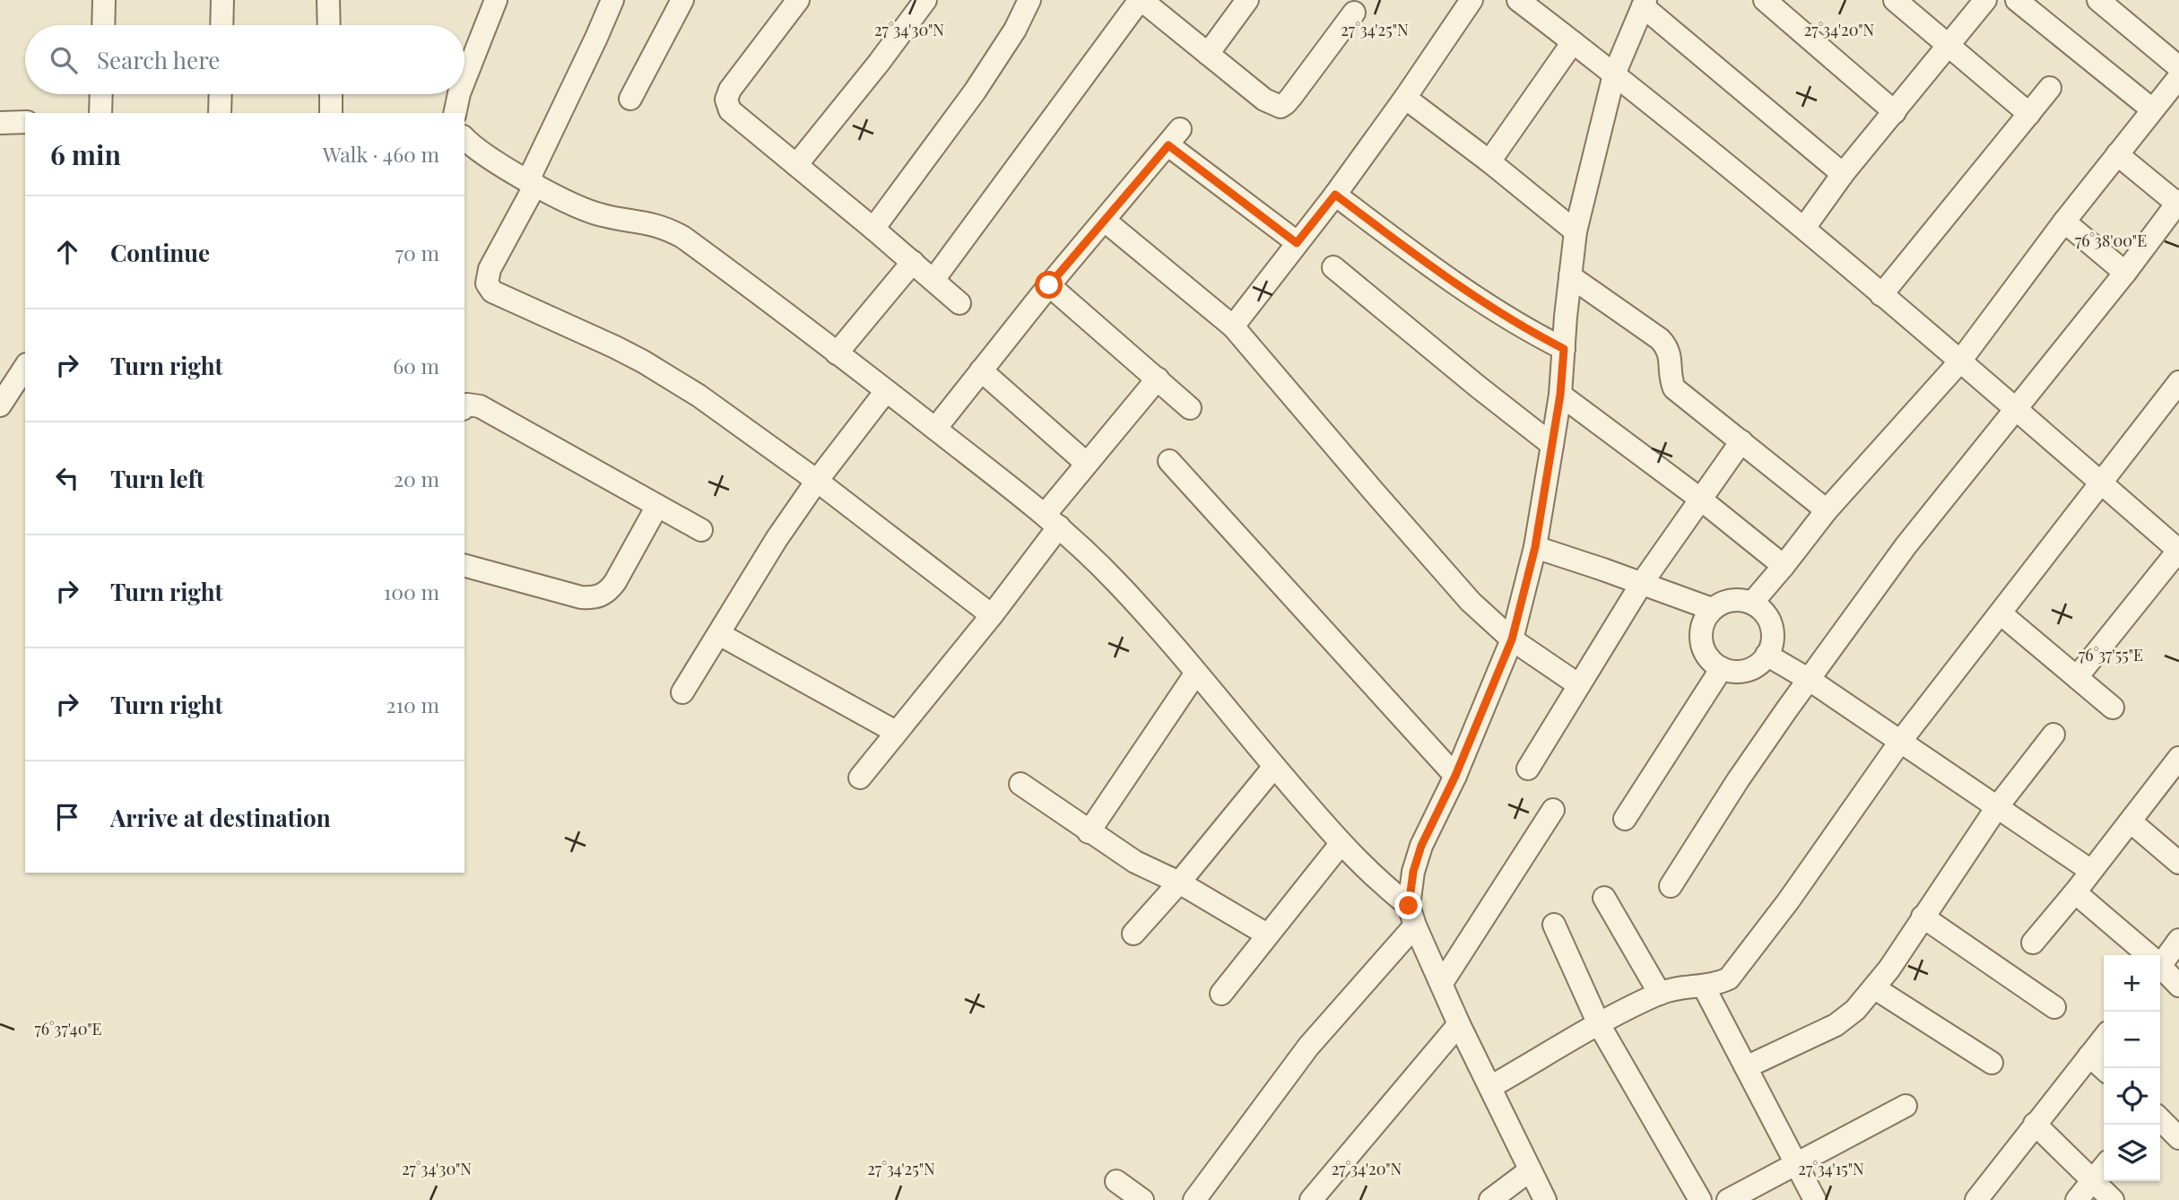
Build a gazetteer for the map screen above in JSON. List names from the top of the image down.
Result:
{
  "page": {
    "search": "Search here",
    "heading": ["6 min", "Walk · 460 m"],
    "list": [
      ["Continue", "70 m"],
      ["Turn right", "60 m"],
      ["Turn left", "20 m"],
      ["Turn right", "100 m"],
      ["Turn right", "210 m"],
      "Arrive at destination"
    ],
    "map_buttons": ["+", "−"]
  },
  "coordinates": [
    "27°34'30\"N",
    "27°34'25\"N",
    "27°34'20\"N",
    "76°38'00\"E",
    "76°37'55\"E",
    "76°37'40\"E",
    "27°34'15\"N"
  ]
}
